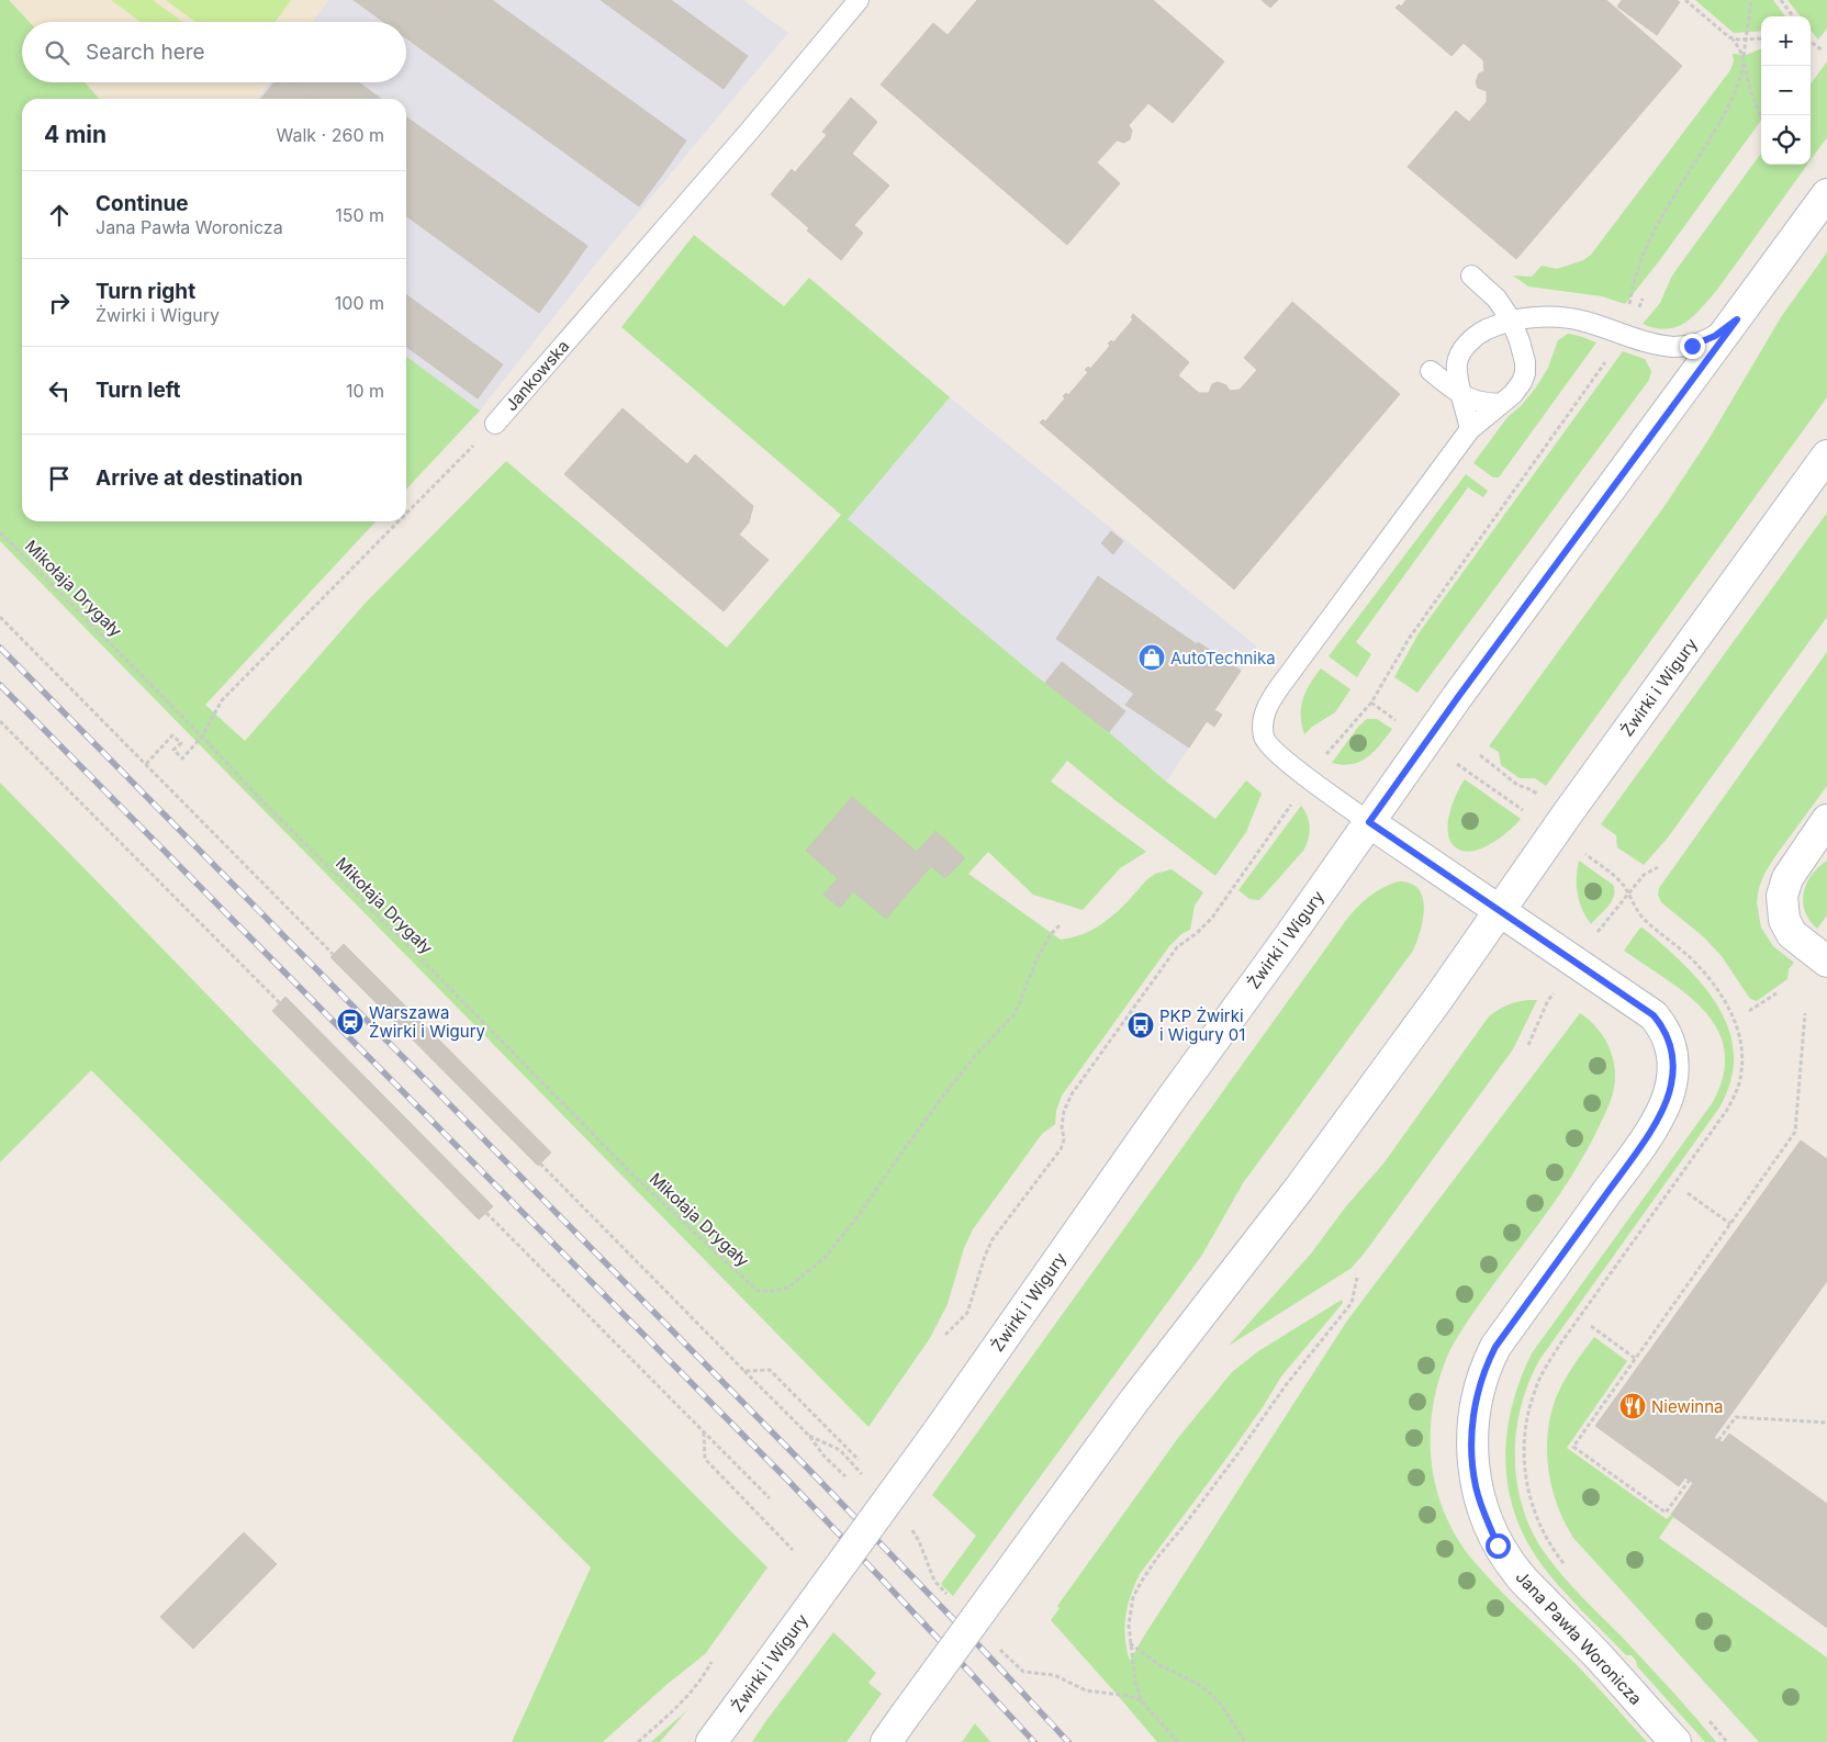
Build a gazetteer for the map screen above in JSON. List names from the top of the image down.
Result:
{
  "streets": {
    "main road": ["Żwirki i Wigury", "Jana Pawła Woronicza"],
    "lane": ["Jankowska"],
    "path": ["Mikołaja Drygały"]
  },
  "crossings": [
    ["Jankowska", "Mikołaja Drygały"],
    ["Żwirki i Wigury", "Jana Pawła Woronicza"]
  ],
  "places": {
    "shop": ["AutoTechnika"],
    "station": ["Warszawa Żwirki i Wigury"],
    "bus stop": ["PKP Żwirki i Wigury 01"],
    "restaurant": ["Niewinna"]
  },
  "page": {
    "map_buttons": ["+", "−"],
    "search": "Search here",
    "heading": ["4 min", "Walk · 260 m"],
    "list": [
      ["Continue", "Jana Pawła Woronicza", "150 m"],
      ["Turn right", "Żwirki i Wigury", "100 m"],
      ["Turn left", "10 m"],
      "Arrive at destination"
    ]
  }
}
